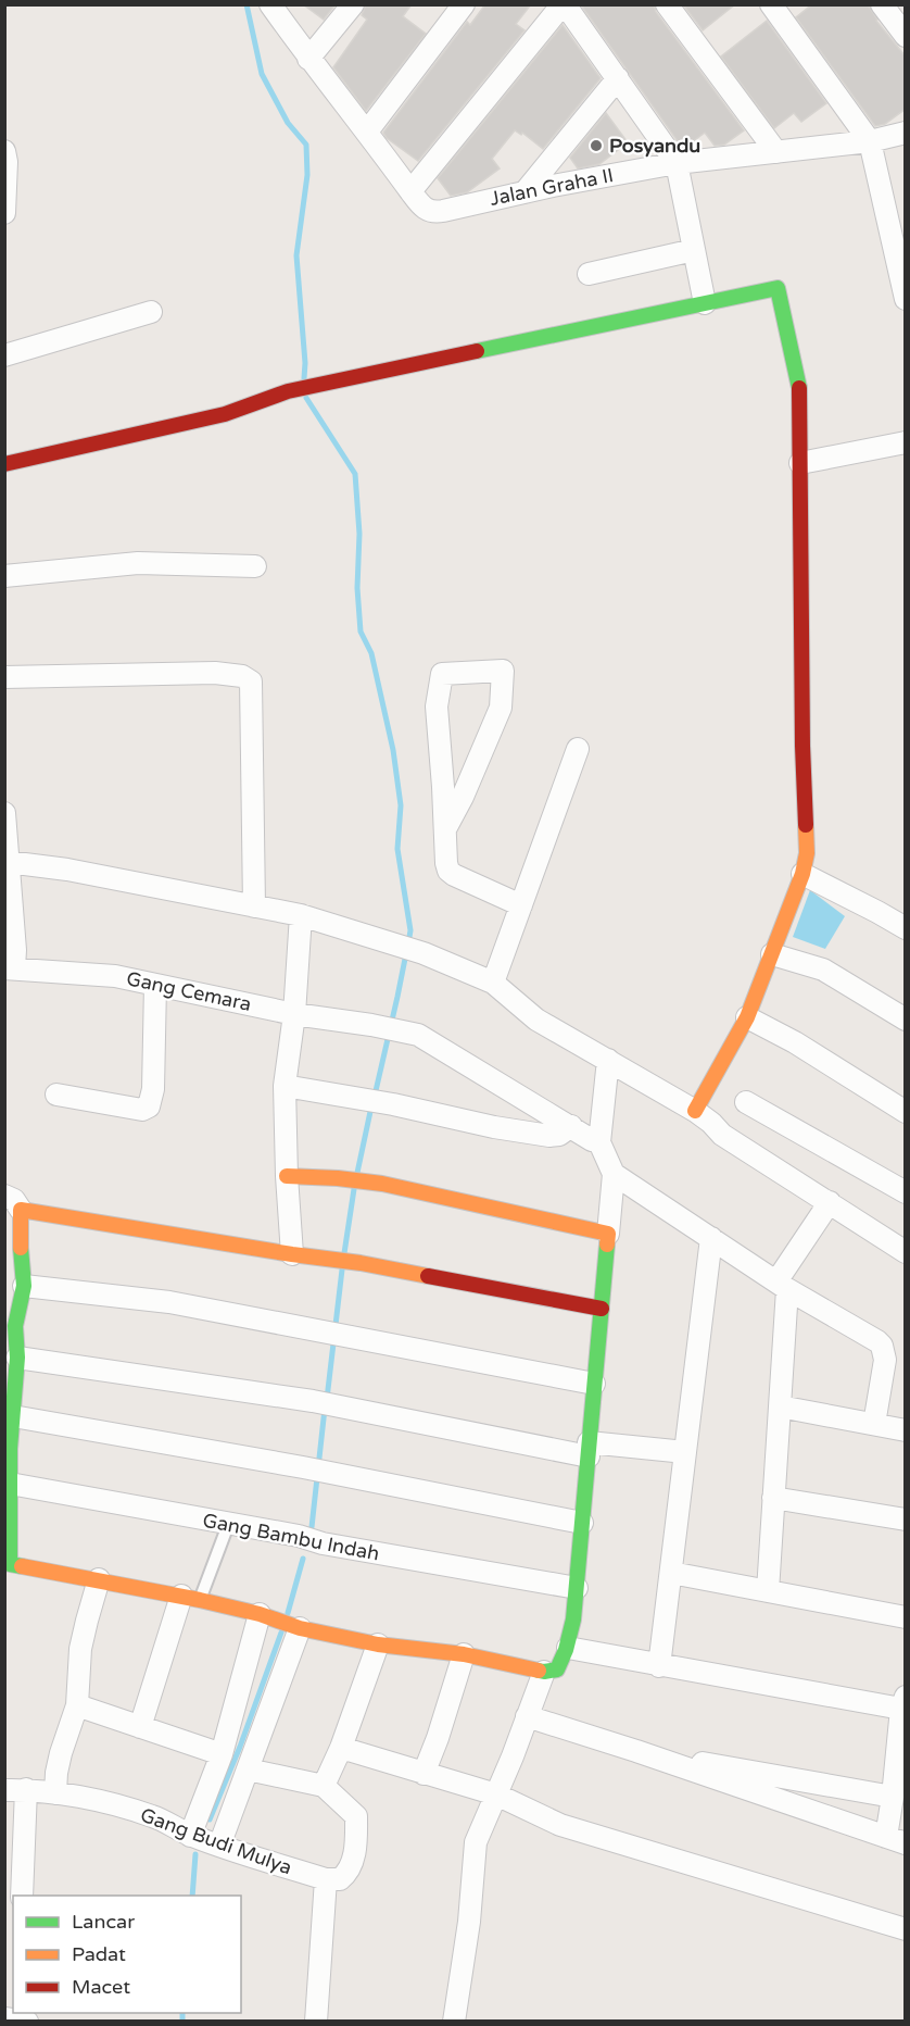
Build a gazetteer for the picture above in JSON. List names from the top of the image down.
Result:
{
  "streets": {
    "street": [
      "Jalan Graha II",
      "Gang Cemara",
      "Gang Bambu Indah",
      "Gang Budi Mulya"
    ]
  },
  "places": ["Posyandu"],
  "legend": ["Lancar", "Padat", "Macet"]
}
